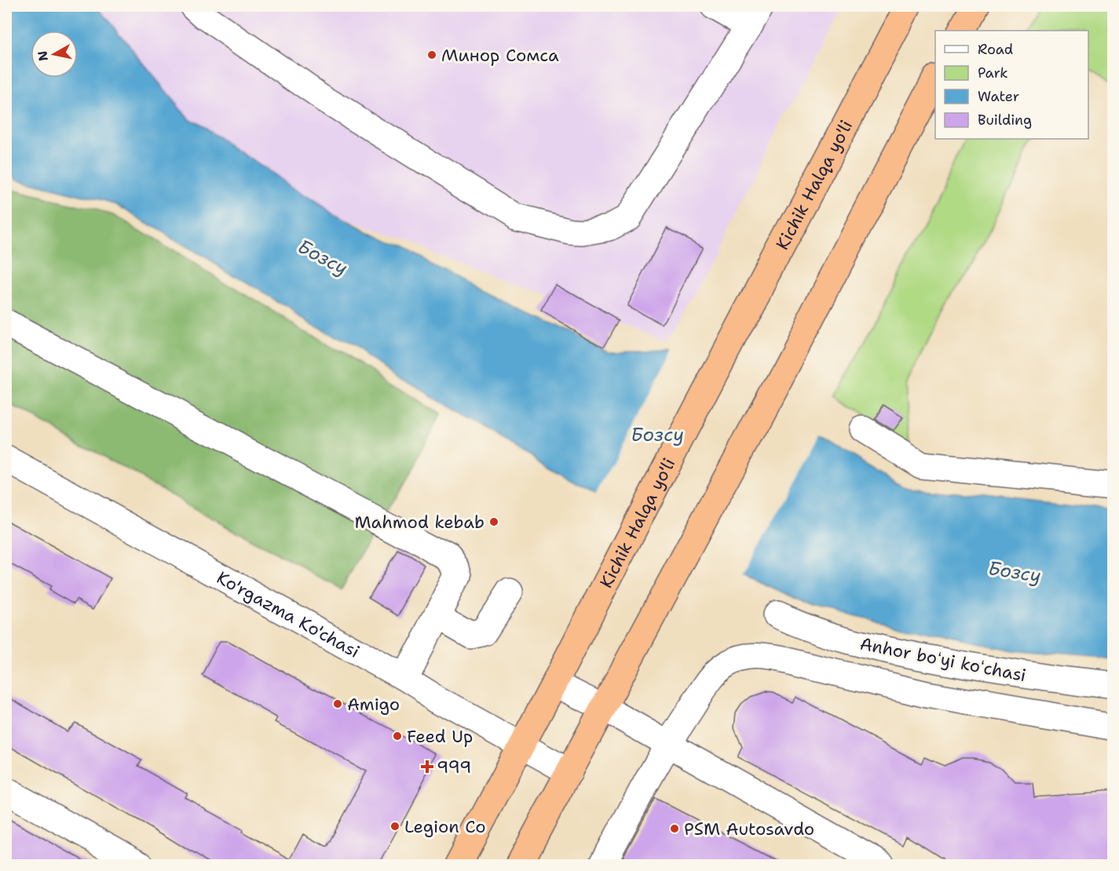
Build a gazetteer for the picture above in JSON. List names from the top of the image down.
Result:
{
  "streets": {
    "highway": ["Kichik Halqa yo'li"],
    "street": ["Ko'rgazma Ko'chasi", "Anhor boʻyi koʻchasi"]
  },
  "crossings": [
    ["Kichik Halqa yo'li", "Ko'rgazma Ko'chasi"]
  ],
  "water": ["Бозсу"],
  "places": {
    "other": [
      "Минор Сомса",
      "Mahmod kebab",
      "Amigo",
      "Feed Up",
      "Legion Co",
      "PSM Autosavdo"
    ],
    "health": ["999"]
  },
  "legend": [
    "Road",
    "Park",
    "Water",
    "Building"
  ],
  "north": "left"
}
